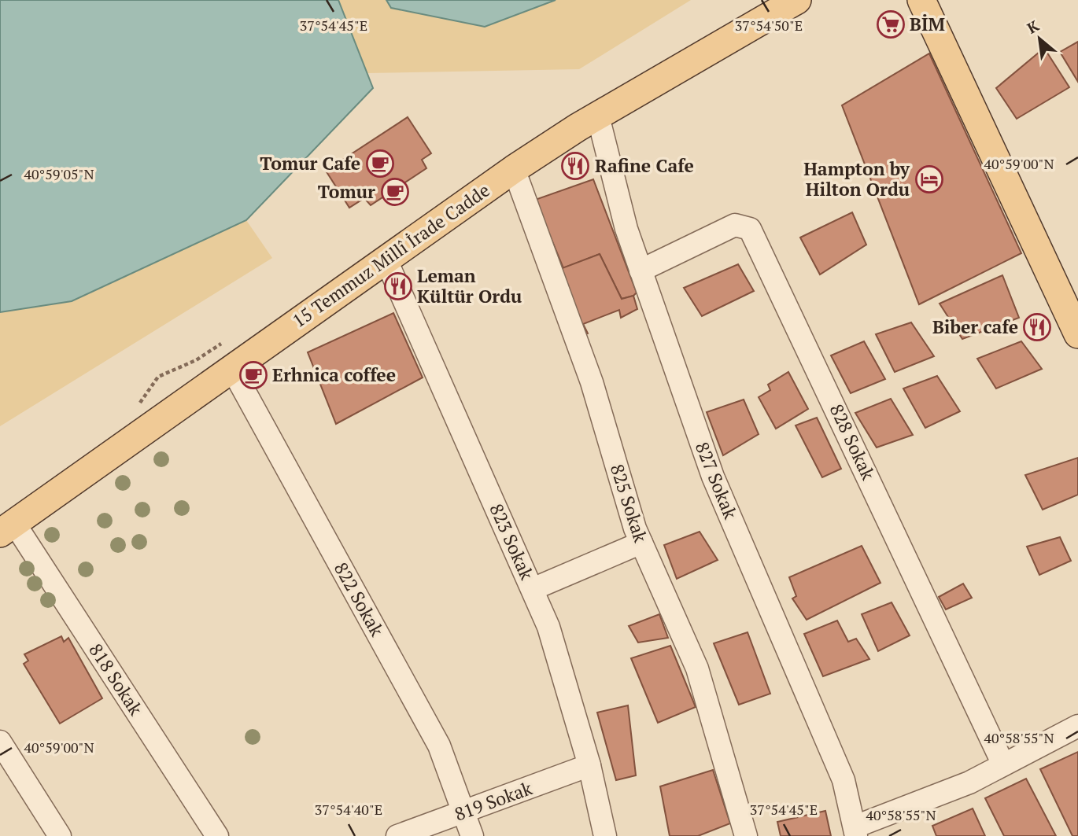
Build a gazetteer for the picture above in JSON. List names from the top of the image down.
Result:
{
  "streets": {
    "main road": ["15 Temmuz Millî İrade Cadde"],
    "street": [
      "828 Sokak",
      "827 Sokak",
      "825 Sokak",
      "823 Sokak",
      "822 Sokak",
      "818 Sokak",
      "819 Sokak"
    ]
  },
  "crossings": [
    ["15 Temmuz Millî İrade Cadde", "827 Sokak"],
    ["15 Temmuz Millî İrade Cadde", "825 Sokak"],
    ["15 Temmuz Millî İrade Cadde", "823 Sokak"],
    ["15 Temmuz Millî İrade Cadde", "822 Sokak"],
    ["15 Temmuz Millî İrade Cadde", "818 Sokak"],
    ["828 Sokak", "827 Sokak"],
    ["823 Sokak", "819 Sokak"],
    ["822 Sokak", "819 Sokak"]
  ],
  "places": {
    "supermarket": ["BİM"],
    "cafe": ["Tomur Cafe", "Tomur", "Erhnica coffee"],
    "restaurant": ["Rafine Cafe", "Leman Kültür Ordu", "Biber cafe"],
    "hotel": ["Hampton by Hilton Ordu"]
  },
  "north": "top left",
  "coordinates": [
    "37°54'45\"E",
    "37°54'50\"E",
    "40°59'00\"N",
    "40°59'05\"N",
    "40°58'55\"N",
    "37°54'40\"E"
  ]
}
